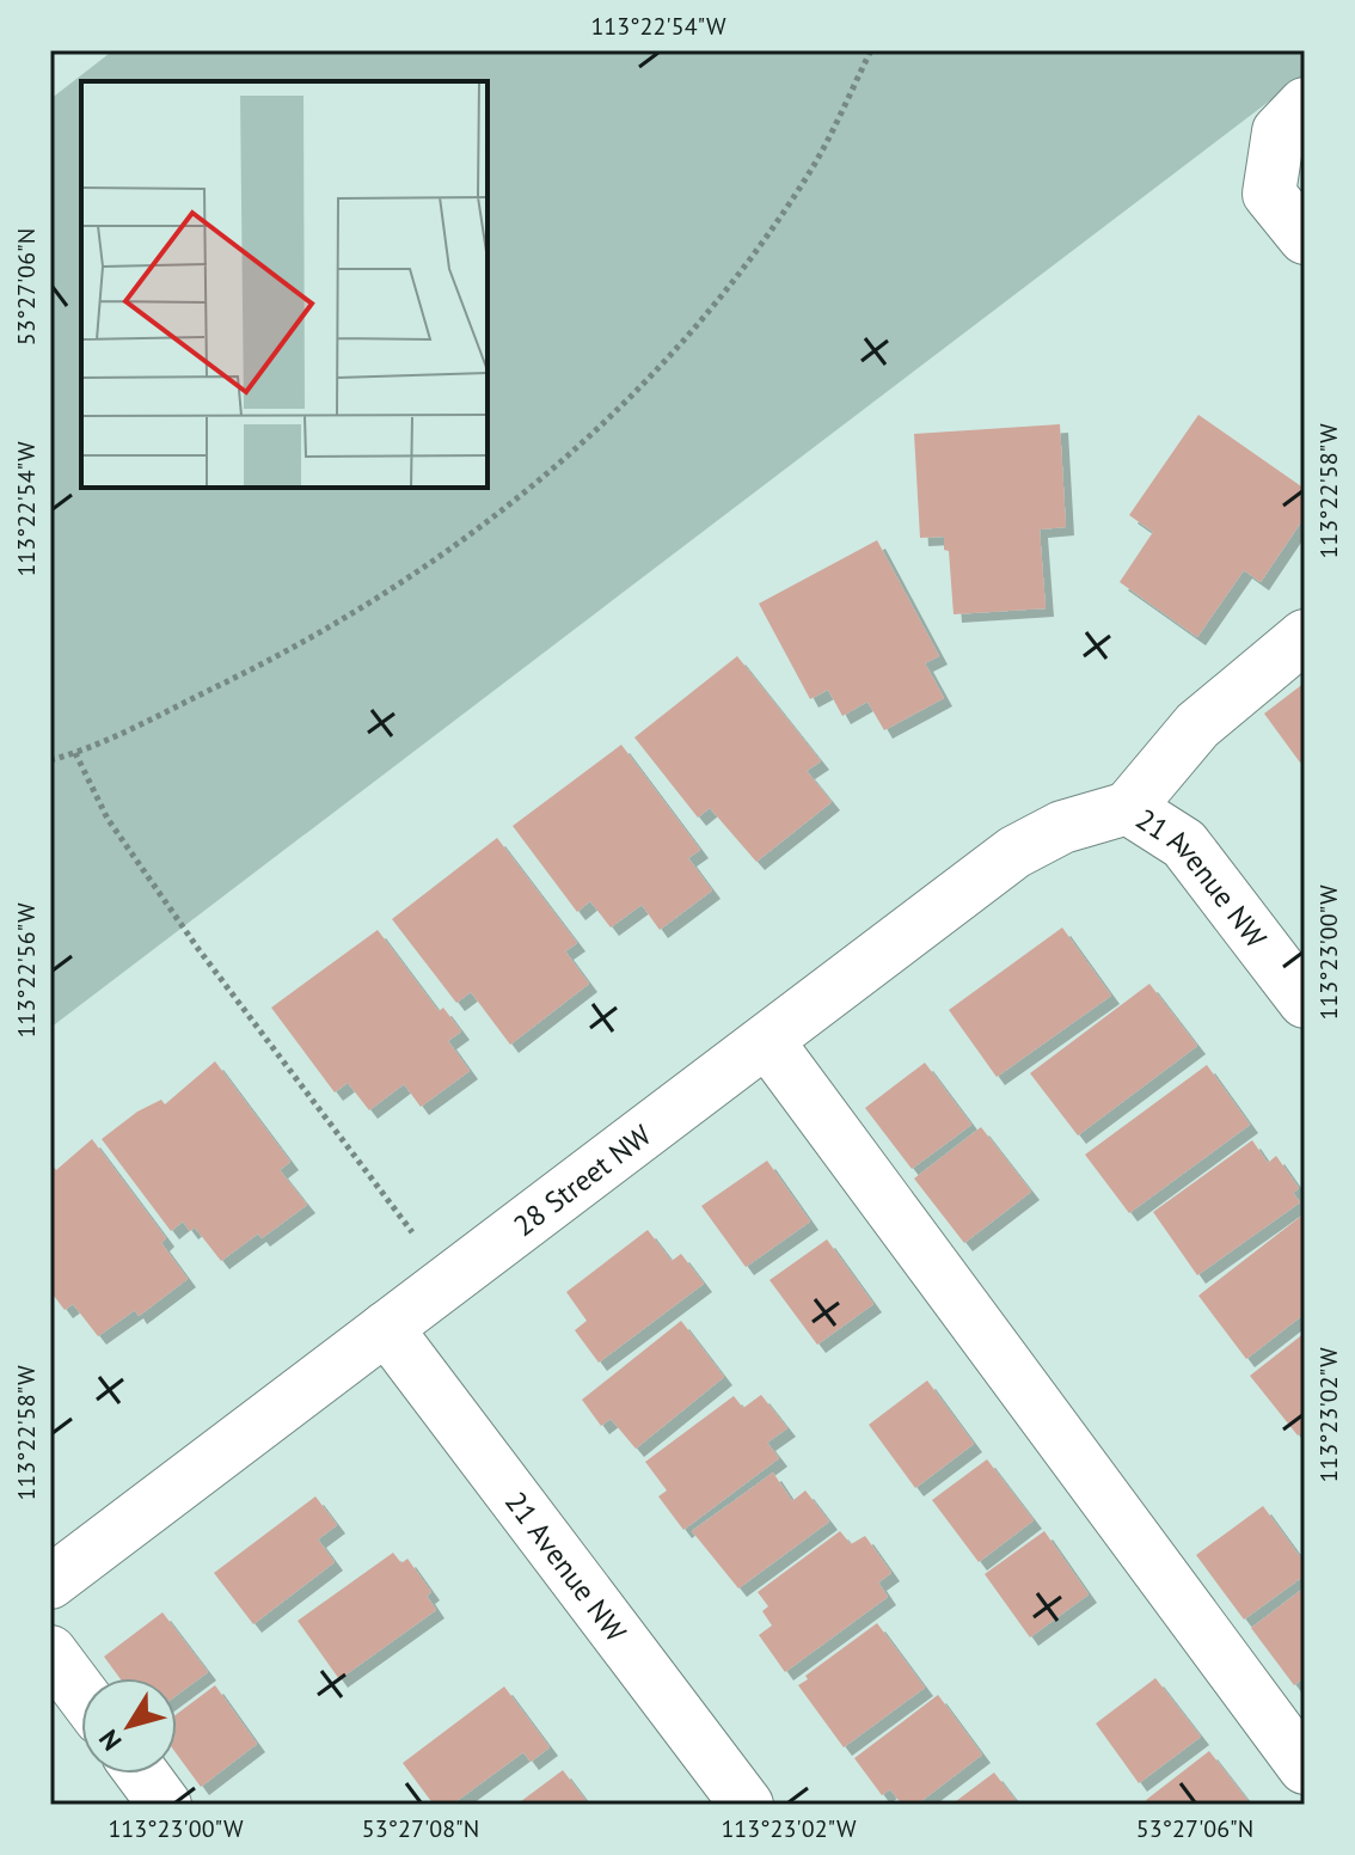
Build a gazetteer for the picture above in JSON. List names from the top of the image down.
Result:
{
  "streets": {
    "street": ["21 Avenue NW", "28 Street NW"]
  },
  "crossings": [
    ["21 Avenue NW", "28 Street NW"]
  ],
  "north": "bottom left",
  "coordinates": [
    "113°22'54\"W",
    "53°27'06\"N",
    "113°22'58\"W",
    "113°23'00\"W",
    "113°22'56\"W",
    "113°23'02\"W",
    "53°27'08\"N"
  ]
}
